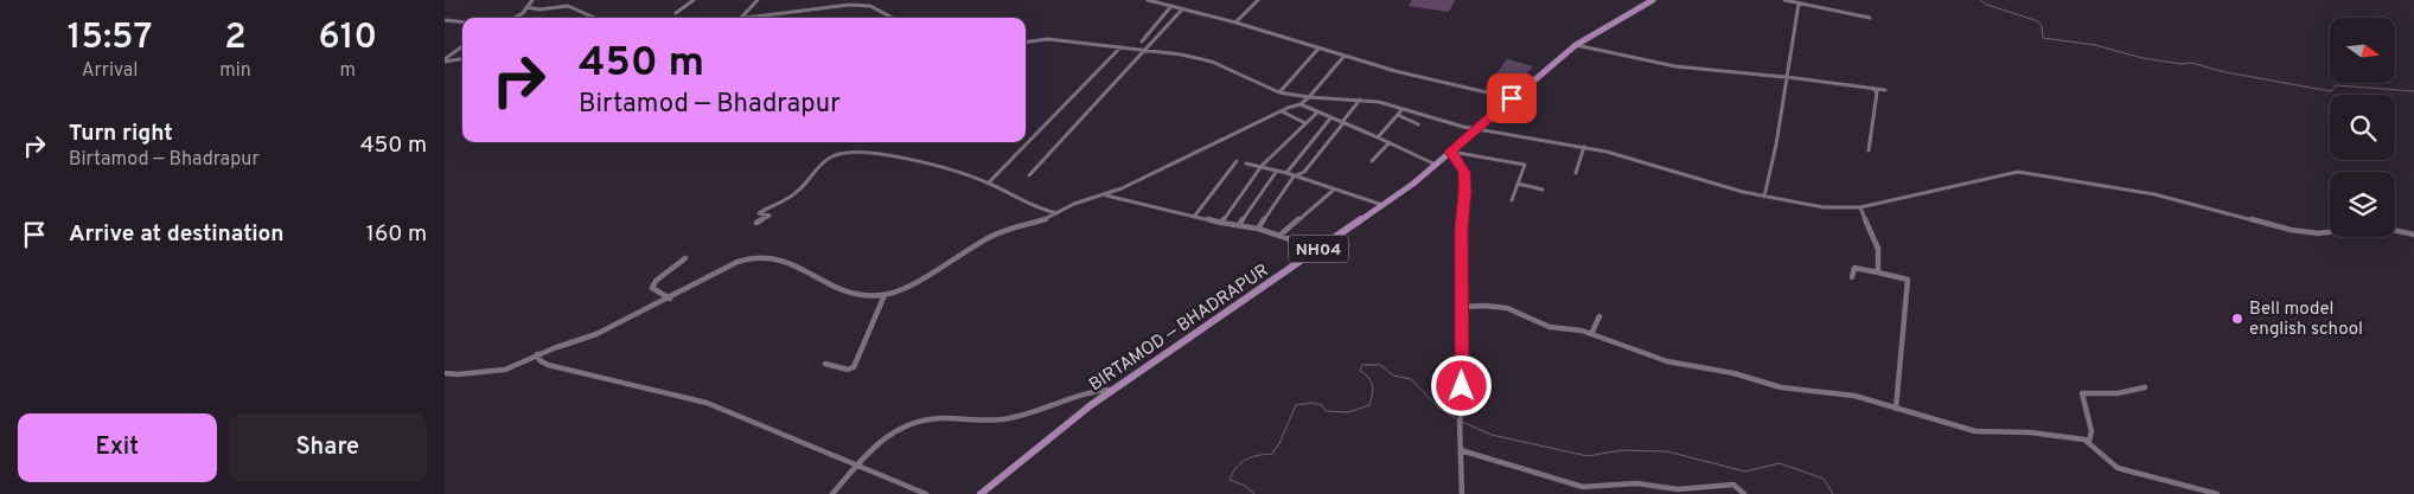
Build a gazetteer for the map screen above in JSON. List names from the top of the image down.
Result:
{
  "streets": {
    "main road": ["NH04", "BIRTAMOD — BHADRAPUR"]
  },
  "places": ["Bell model english school"],
  "north": "right",
  "page": {
    "eta": [
      "15:57",
      "Arrival",
      "2",
      "min",
      "610",
      "m"
    ],
    "turn": ["450 m", "Birtamod — Bhadrapur"],
    "list": [
      {
        "name": "Turn right",
        "note": "Birtamod — Bhadrapur",
        "value": "450 m"
      },
      {
        "name": "Arrive at destination",
        "value": "160 m"
      }
    ],
    "buttons": ["Exit", "Share"]
  }
}
